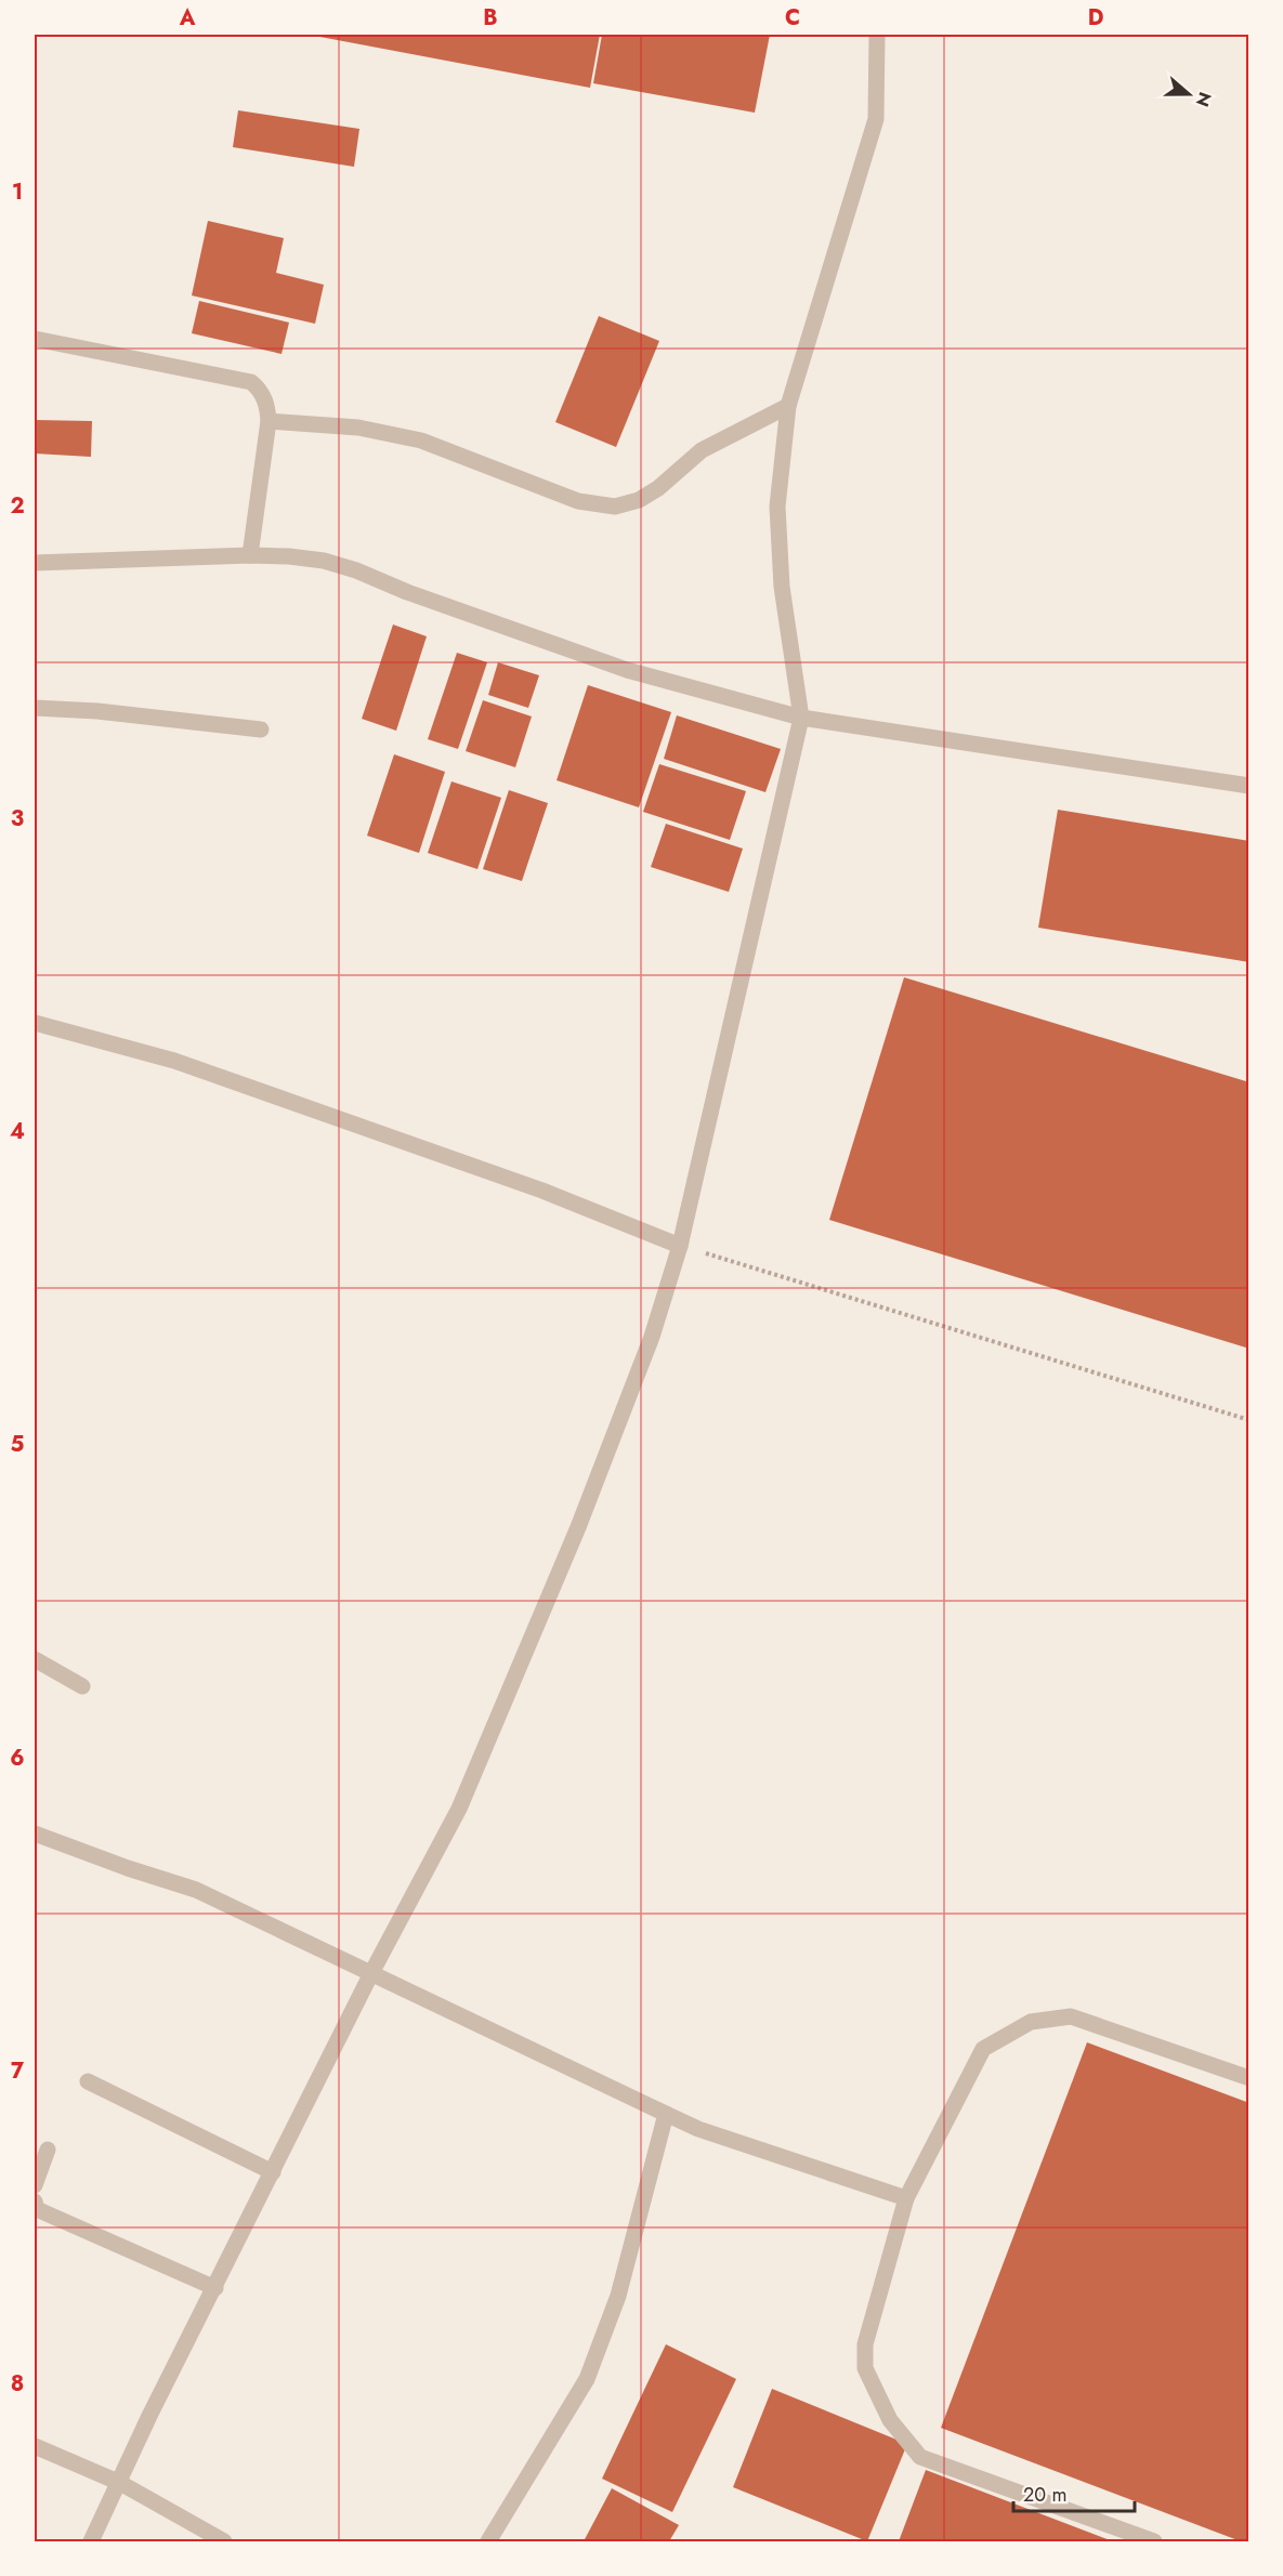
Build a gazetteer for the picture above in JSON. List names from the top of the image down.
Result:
{
  "scale_bar": "20 m",
  "north": "right",
  "grid": {
    "columns": [
      "A",
      "B",
      "C",
      "D"
    ],
    "rows": [
      "1",
      "2",
      "3",
      "4",
      "5",
      "6",
      "7",
      "8"
    ]
  }
}
